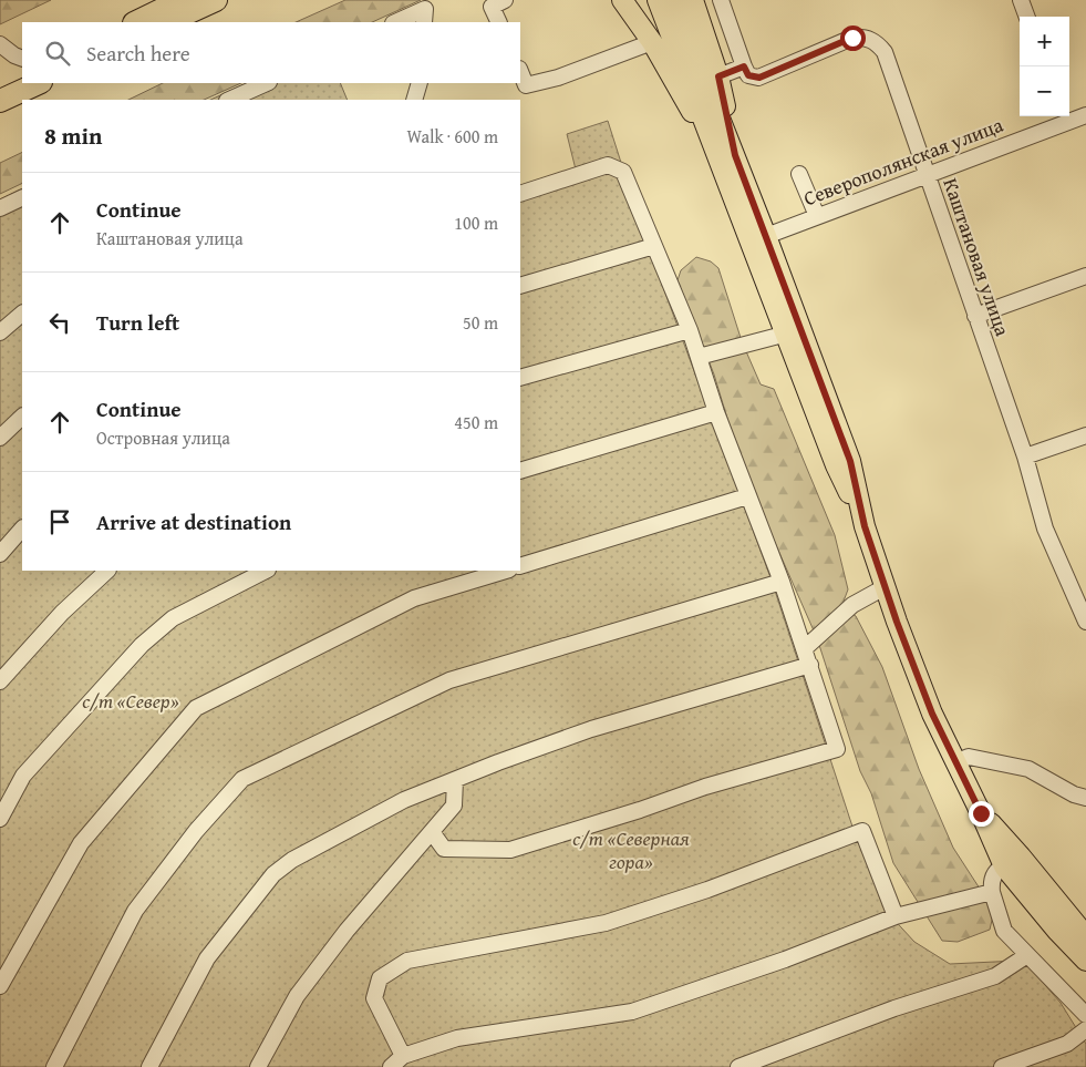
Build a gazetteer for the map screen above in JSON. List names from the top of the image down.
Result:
{
  "streets": {
    "street": ["Северополянская улица", "Каштановая улица"]
  },
  "crossings": [
    ["Северополянская улица", "Каштановая улица"]
  ],
  "parks": ["с/т «Север»", "с/т «Северная гора»"],
  "page": {
    "map_buttons": ["+", "−"],
    "search": "Search here",
    "heading": ["8 min", "Walk · 600 m"],
    "list": [
      ["Continue", "Каштановая улица", "100 m"],
      ["Turn left", "50 m"],
      ["Continue", "Островная улица", "450 m"],
      "Arrive at destination"
    ]
  }
}
